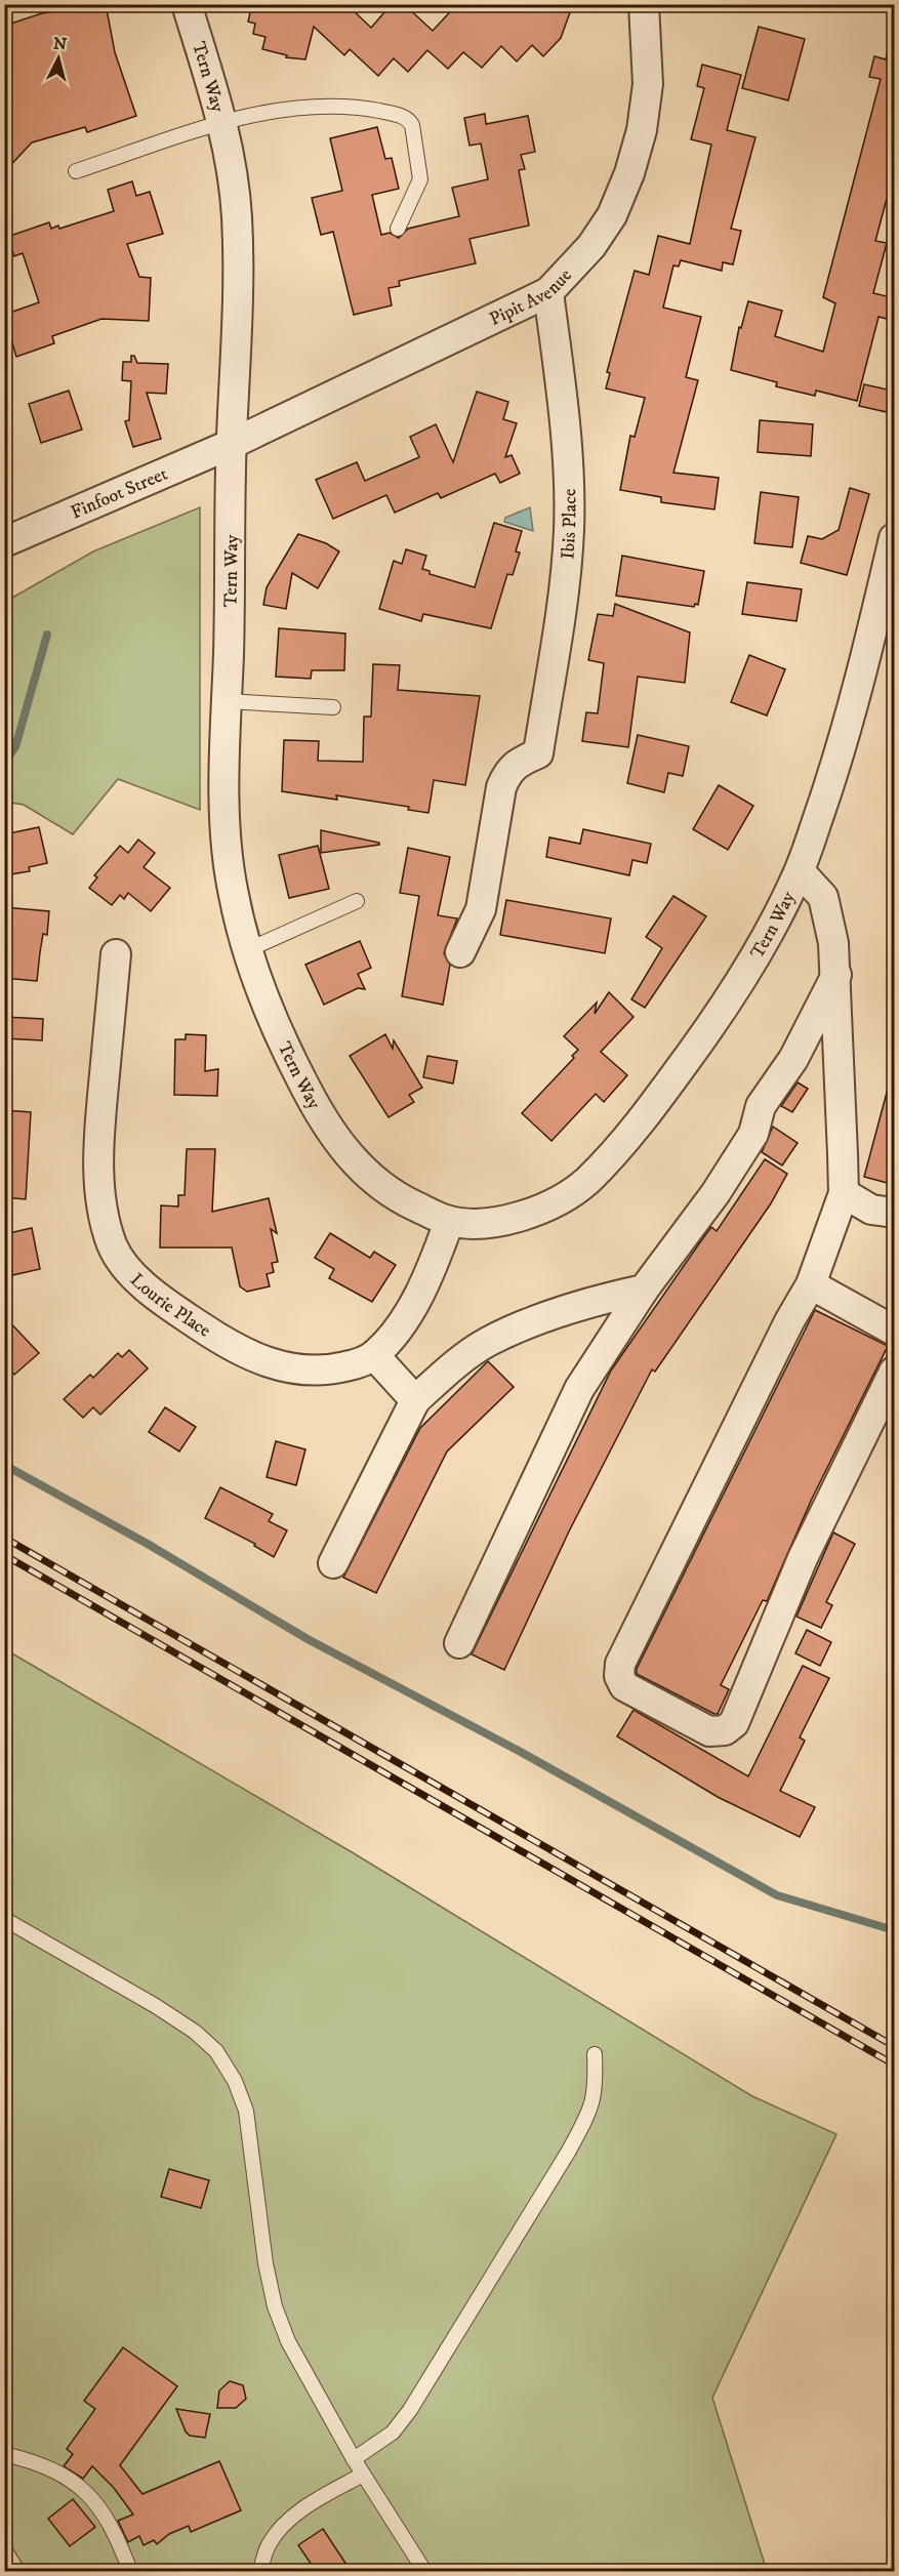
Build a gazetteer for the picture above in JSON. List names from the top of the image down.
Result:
{
  "streets": {
    "street": [
      "Tern Way",
      "Pipit Avenue",
      "Finfoot Street",
      "Ibis Place",
      "Lourie Place"
    ]
  },
  "crossings": [
    ["Tern Way", "Pipit Avenue"],
    ["Tern Way", "Finfoot Street"],
    ["Tern Way", "Lourie Place"],
    ["Pipit Avenue", "Finfoot Street"],
    ["Pipit Avenue", "Ibis Place"]
  ],
  "north": "top"
}
